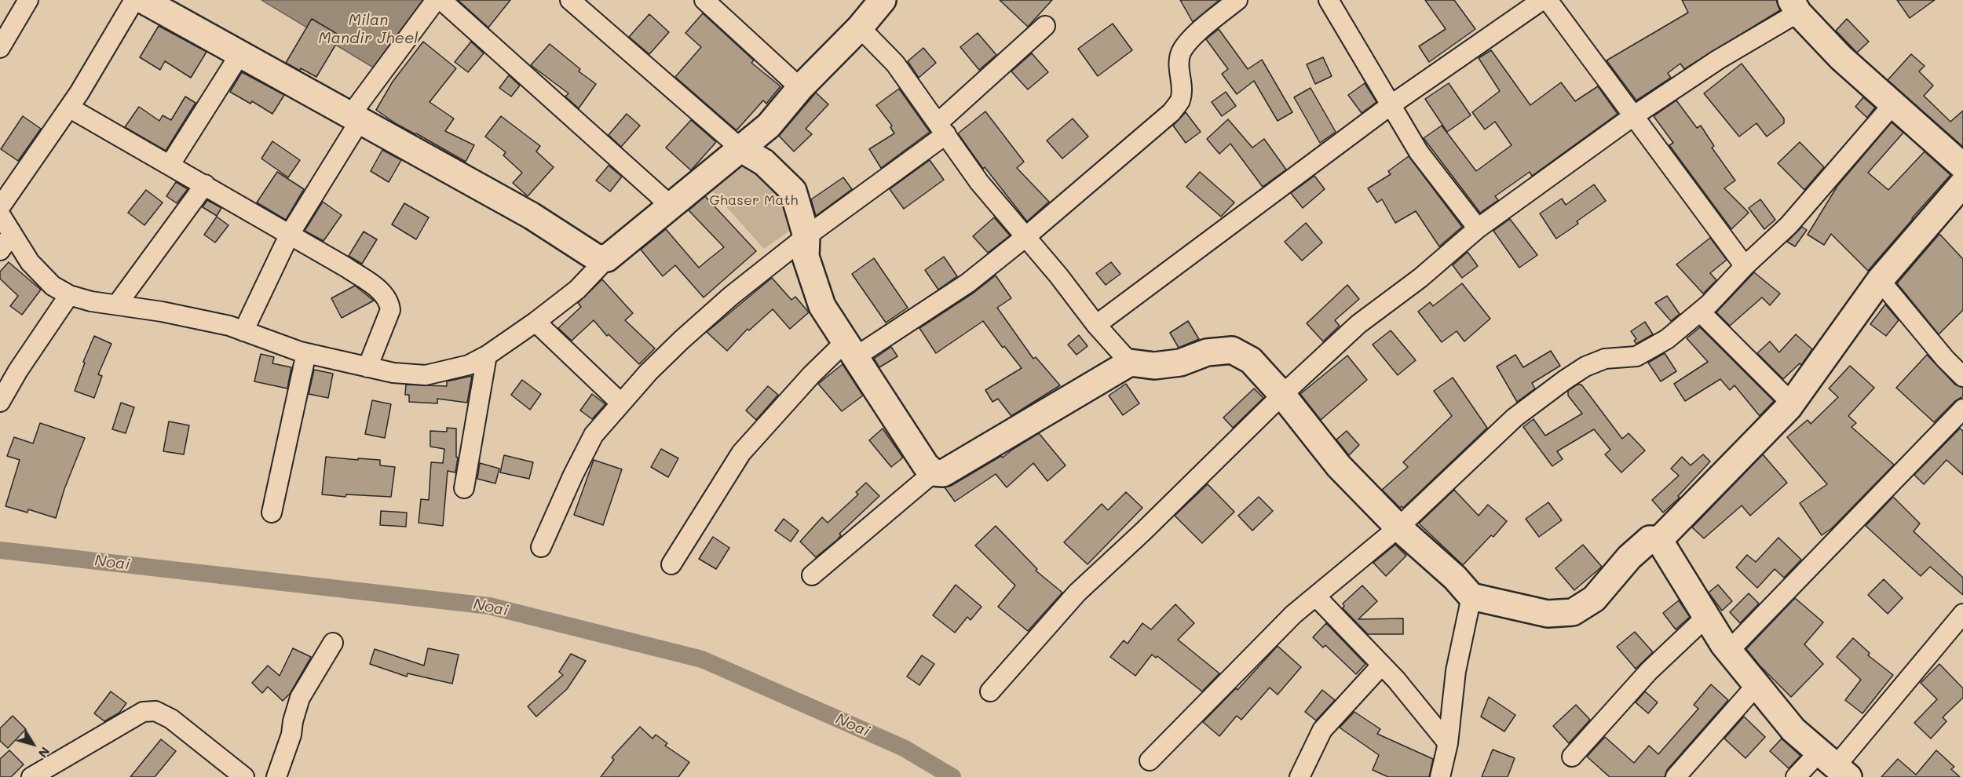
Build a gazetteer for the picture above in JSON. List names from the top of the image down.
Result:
{
  "water": ["Milan Mandir Jheel", "Noai"],
  "parks": ["Ghaser Math"],
  "north": "bottom right"
}
